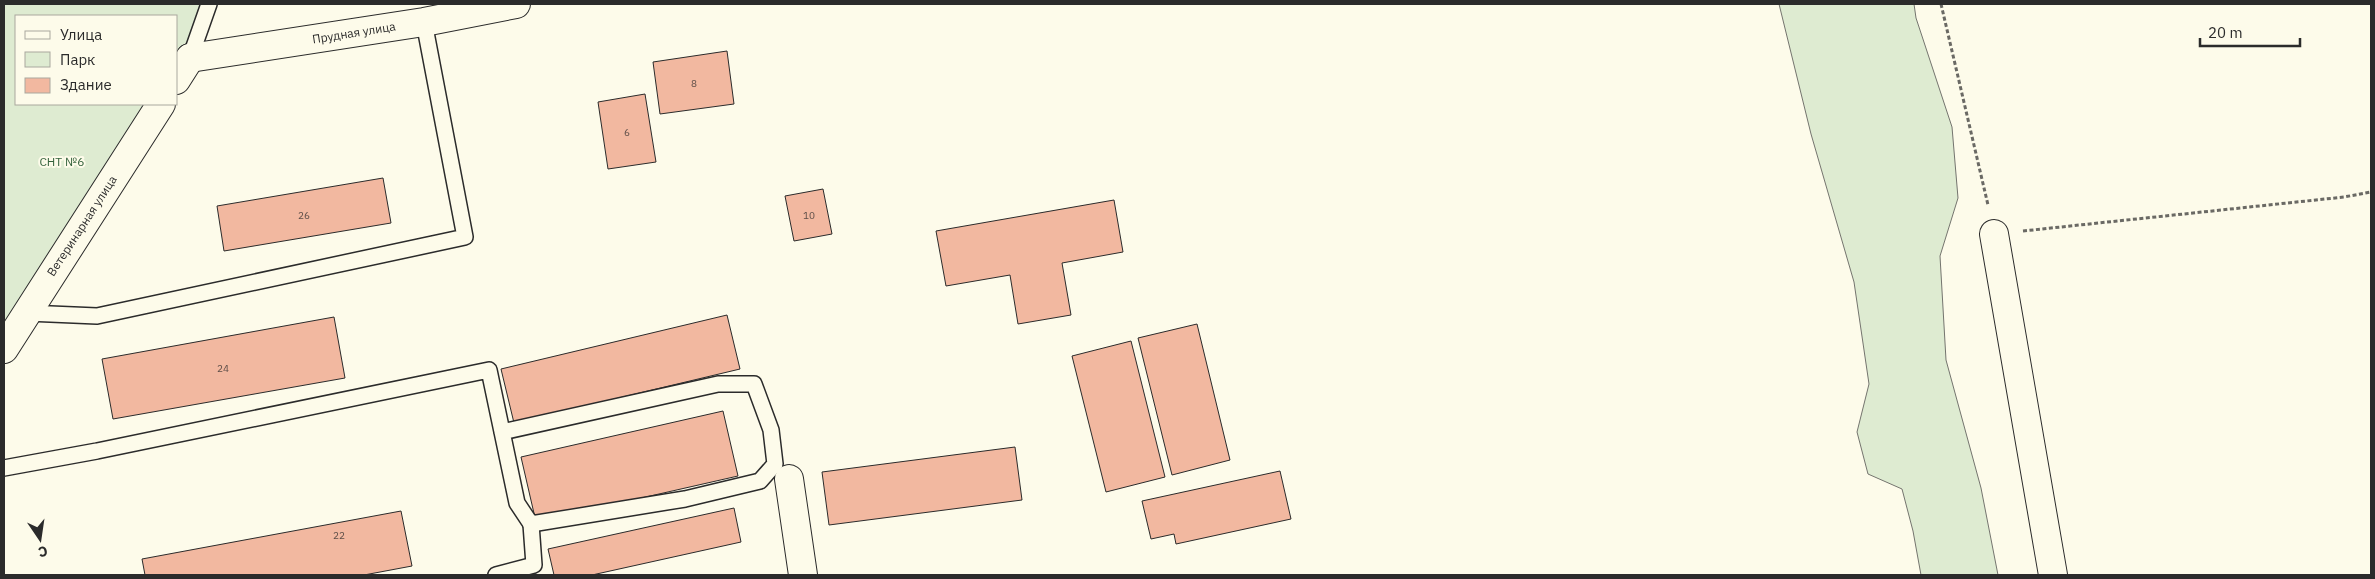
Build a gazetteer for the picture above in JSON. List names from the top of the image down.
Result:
{
  "streets": {
    "street": ["Прудная улица", "Ветеринарная улица"]
  },
  "parks": ["СНТ №6"],
  "house_numbers": [
    "8",
    "6",
    "26",
    "10",
    "24",
    "22"
  ],
  "legend": ["Улица", "Парк", "Здание"],
  "scale_bar": "20 m",
  "north": "bottom"
}
